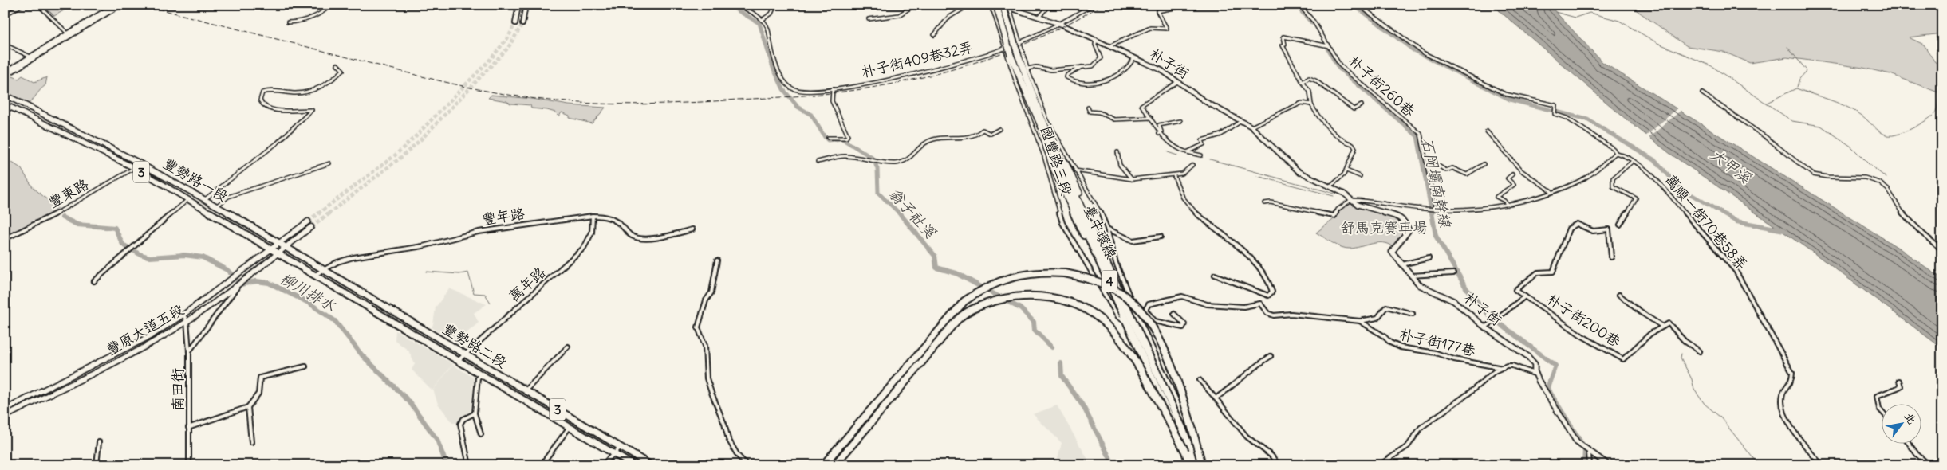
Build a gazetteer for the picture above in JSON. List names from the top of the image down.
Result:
{
  "streets": {
    "highway": ["臺中環線", "4"],
    "main road": ["3", "豐勢路一段", "豐勢路二段"],
    "street": [
      "朴子街409巷32弄",
      "朴子街",
      "朴子街260巷",
      "國豐路三段",
      "豐東路",
      "豐年路",
      "萬順一街70巷58弄",
      "萬年路",
      "朴子街200巷",
      "豐原大道五段",
      "朴子街177巷",
      "南田街"
    ]
  },
  "crossings": [
    ["朴子街409巷32弄", "國豐路三段"],
    ["朴子街", "國豐路三段"],
    ["朴子街", "朴子街200巷"],
    ["朴子街", "朴子街177巷"],
    ["國豐路三段", "臺中環線"],
    ["豐勢路一段", "豐東路"],
    ["豐勢路一段", "豐原大道五段"],
    ["豐勢路一段", "豐勢路二段"],
    ["豐年路", "萬年路"],
    ["豐年路", "豐勢路二段"],
    ["萬年路", "豐勢路二段"],
    ["豐原大道五段", "豐勢路二段"],
    ["豐原大道五段", "南田街"]
  ],
  "water": [
    "大甲溪",
    "石岡壩南幹線",
    "翁子社溪",
    "柳川排水"
  ],
  "parks": ["舒馬克賽車場"],
  "north": "top right"
}
